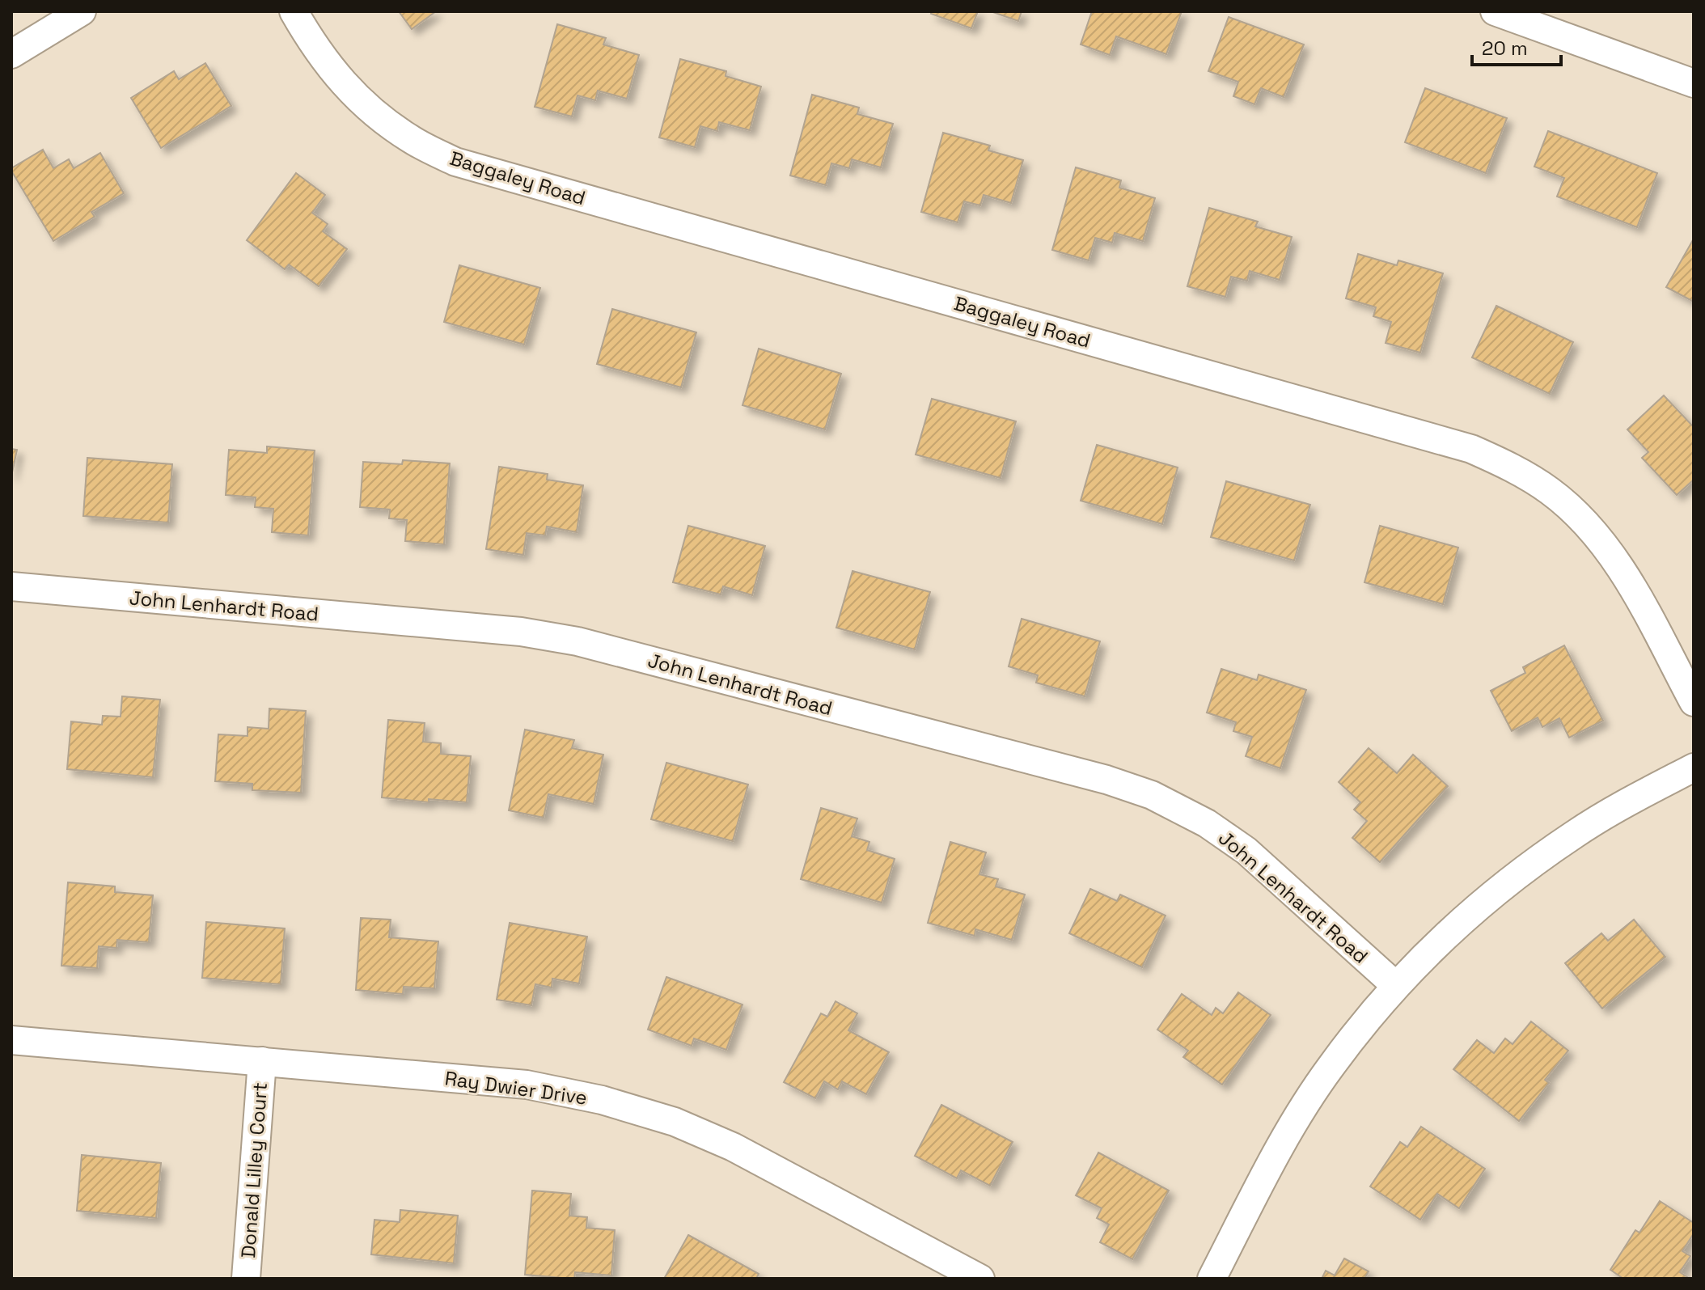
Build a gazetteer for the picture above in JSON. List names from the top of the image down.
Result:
{
  "streets": {
    "street": [
      "Baggaley Road",
      "John Lenhardt Road",
      "Ray Dwier Drive",
      "Donald Lilley Court"
    ]
  },
  "crossings": [
    ["Ray Dwier Drive", "Donald Lilley Court"]
  ],
  "scale_bar": "20 m"
}
